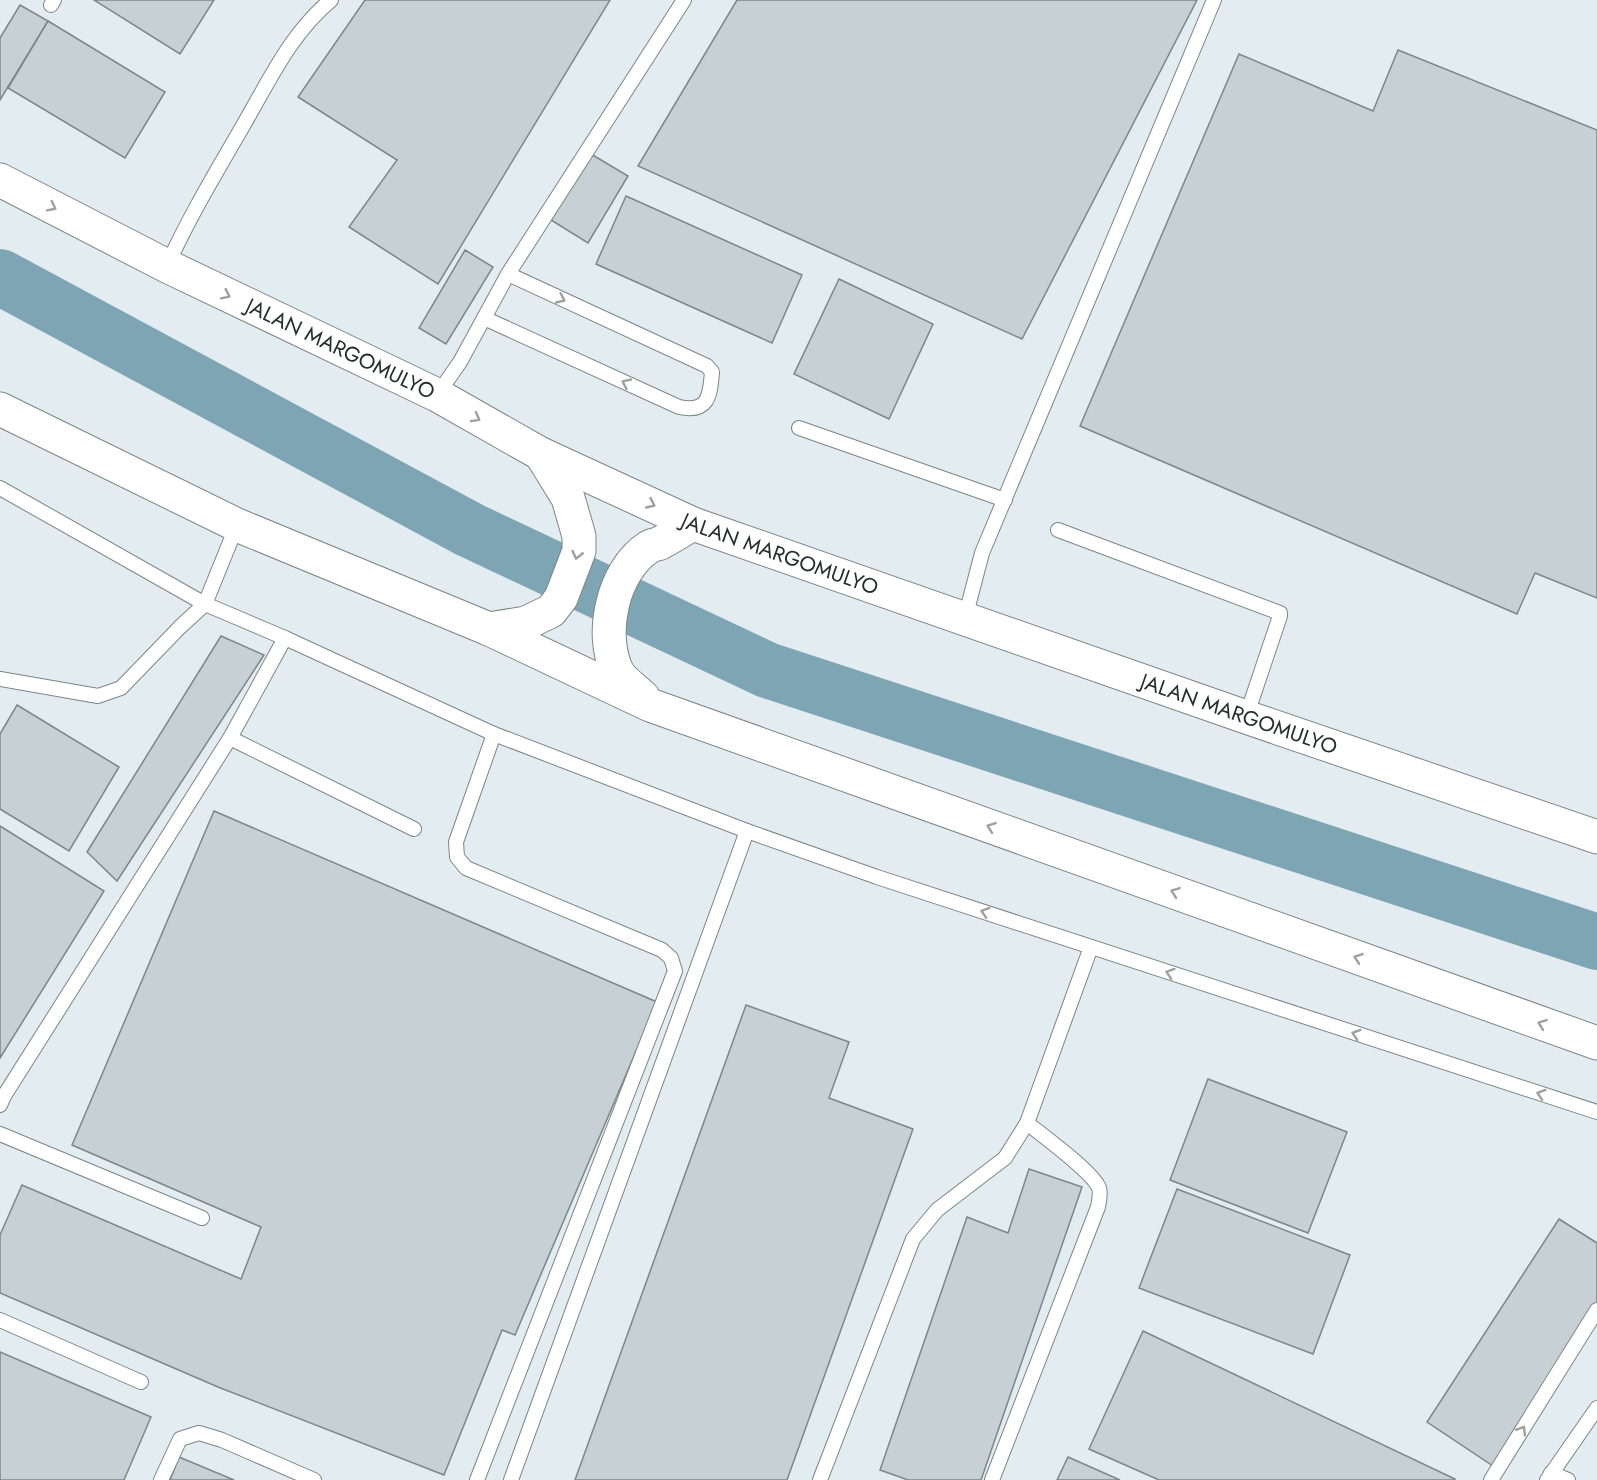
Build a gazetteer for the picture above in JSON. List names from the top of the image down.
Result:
{
  "streets": {
    "main road": ["JALAN MARGOMULYO"]
  }
}
